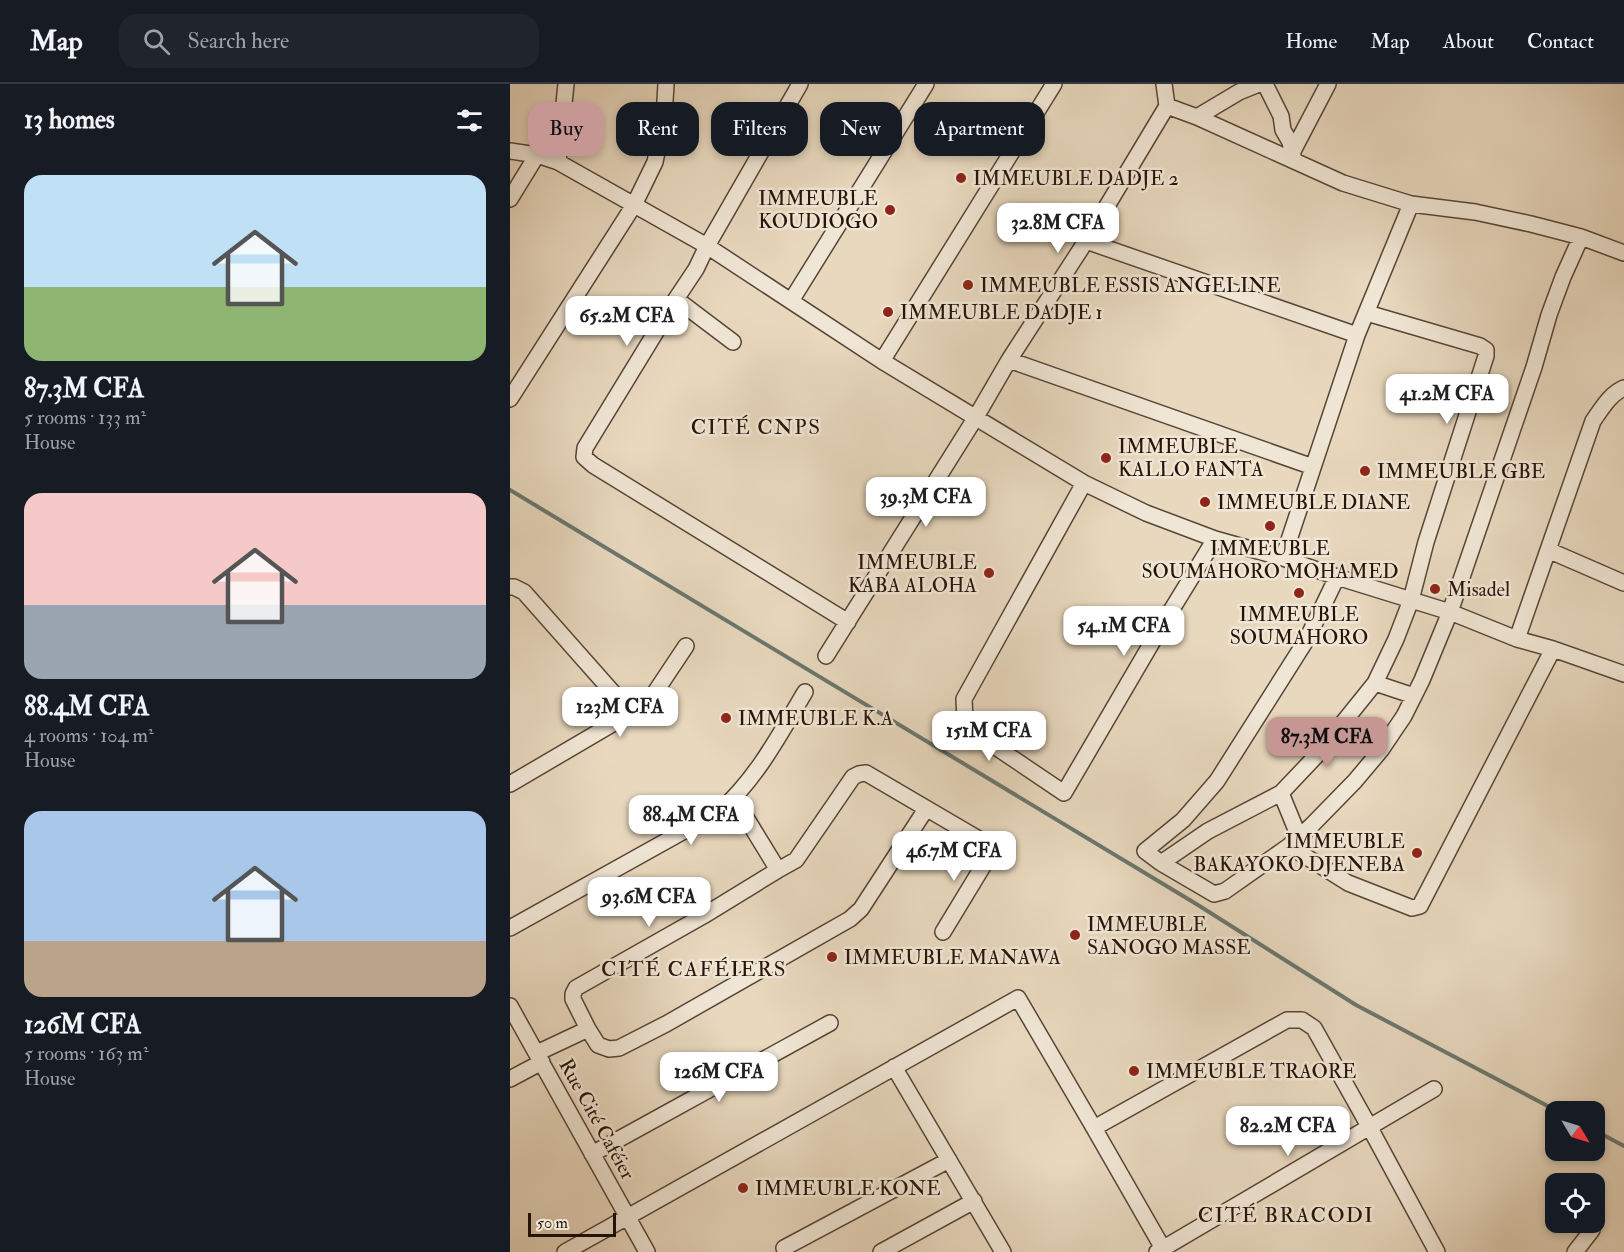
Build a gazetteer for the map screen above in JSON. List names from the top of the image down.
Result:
{
  "streets": {
    "street": ["Rue Cité Caféier"]
  },
  "districts": ["CITÉ CNPS", "CITÉ CAFÉIERS", "CITÉ BRACODI"],
  "places": [
    "IMMEUBLE DADJE 2",
    "IMMEUBLE KOUDIOGO",
    "IMMEUBLE ESSIS ANGELINE",
    "IMMEUBLE DADJE 1",
    "IMMEUBLE KALLO FANTA",
    "IMMEUBLE GBE",
    "IMMEUBLE DIANE",
    "IMMEUBLE SOUMAHORO MOHAMED",
    "IMMEUBLE KABA ALOHA",
    "Misadel",
    "IMMEUBLE SOUMAHORO",
    "IMMEUBLE K.A",
    "IMMEUBLE BAKAYOKO DJENEBA",
    "IMMEUBLE SANOGO MASSE",
    "IMMEUBLE MANAWA",
    "IMMEUBLE TRAORE",
    "IMMEUBLE KONE"
  ],
  "scale_bar": "50 m",
  "north": "bottom right",
  "page": {
    "header": "Map",
    "search": "Search here",
    "nav": [
      "Home",
      "Map",
      "About",
      "Contact"
    ],
    "heading": "13 homes",
    "chip": [
      "Buy",
      "Rent",
      "Filters",
      "New",
      "Apartment"
    ],
    "list": [
      {
        "name": "87.3M CFA",
        "note": "5 rooms · 133 m² · House"
      },
      {
        "name": "88.4M CFA",
        "note": "4 rooms · 104 m² · House"
      },
      {
        "name": "126M CFA",
        "note": "5 rooms · 163 m² · House"
      }
    ],
    "price": [
      "32.8M CFA",
      "65.2M CFA",
      "41.2M CFA",
      "39.3M CFA",
      "54.1M CFA",
      "123M CFA",
      "151M CFA",
      "87.3M CFA",
      "88.4M CFA",
      "46.7M CFA",
      "93.6M CFA",
      "126M CFA",
      "82.2M CFA"
    ],
    "scale": "50 m"
  }
}
